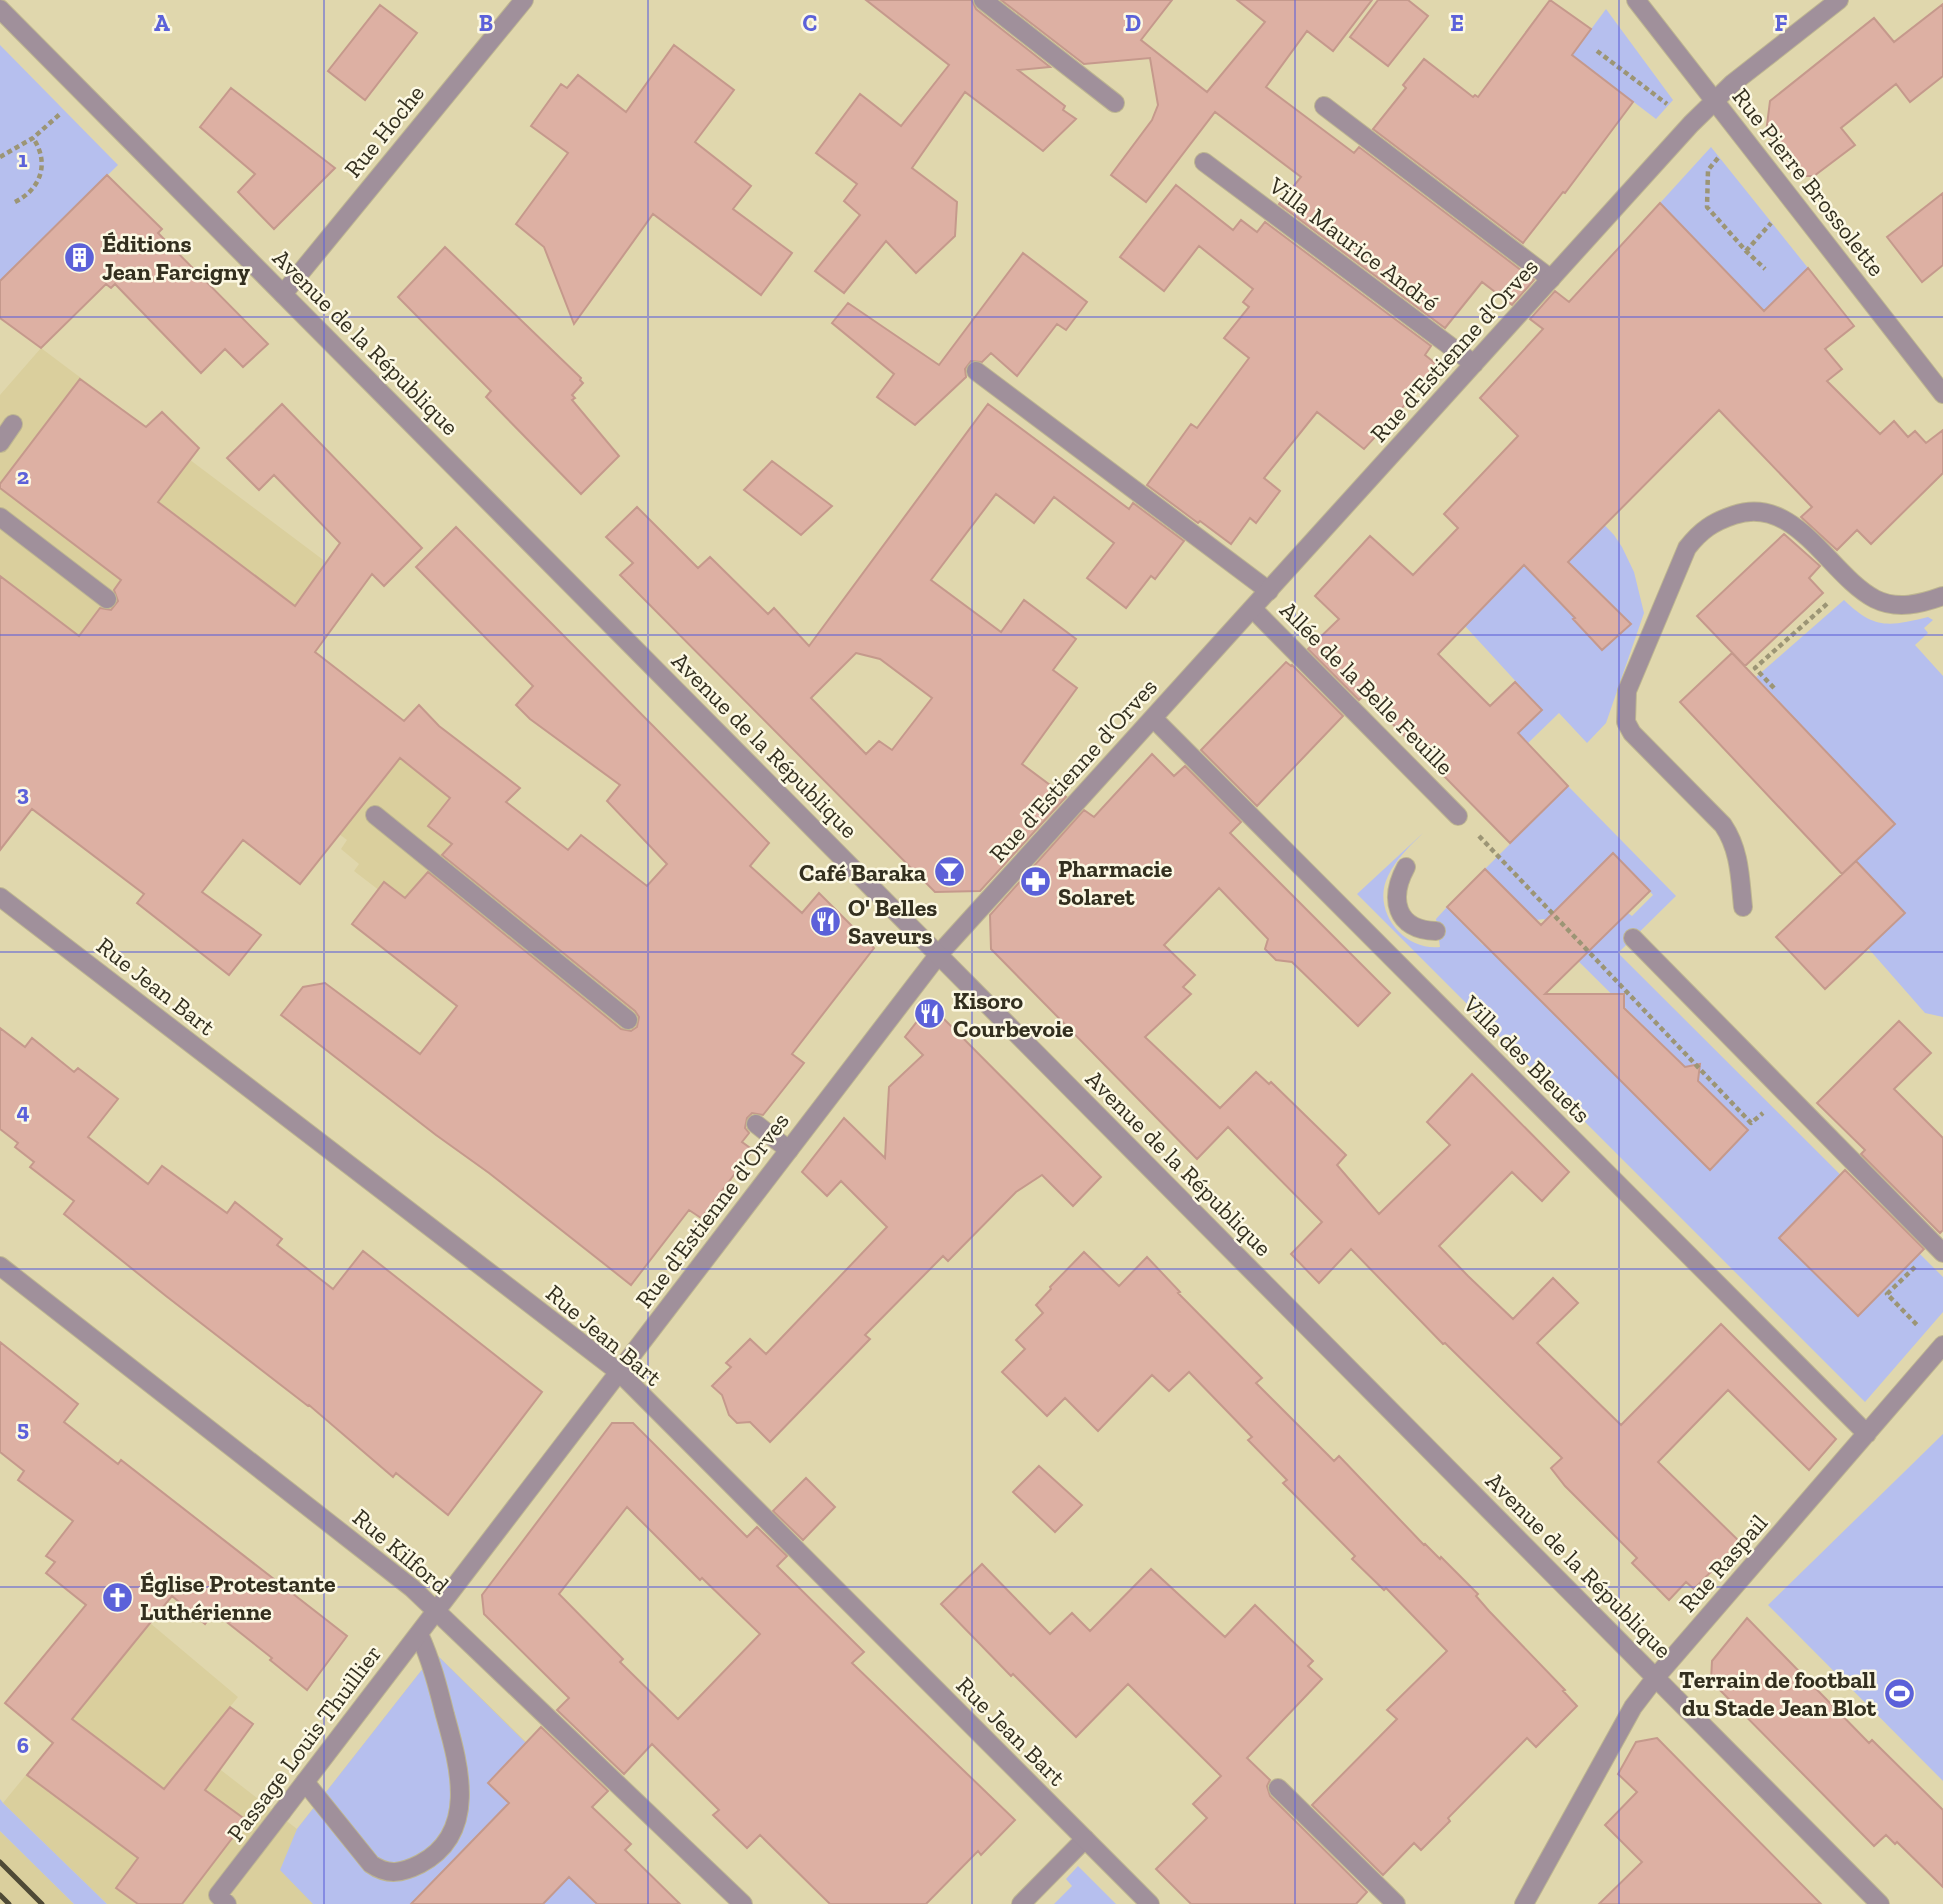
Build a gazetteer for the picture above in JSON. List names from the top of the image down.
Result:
{
  "streets": {
    "street": [
      "Rue Hoche",
      "Rue Pierre Brossolette",
      "Villa Maurice André",
      "Avenue de la République",
      "Rue d'Estienne d'Orves",
      "Allée de la Belle Feuille",
      "Rue Jean Bart",
      "Villa des Bleuets",
      "Rue Kilford",
      "Rue Raspail",
      "Passage Louis Thuillier"
    ]
  },
  "crossings": [
    ["Rue Hoche", "Avenue de la République"],
    ["Rue Pierre Brossolette", "Rue d'Estienne d'Orves"],
    ["Villa Maurice André", "Rue d'Estienne d'Orves"],
    ["Avenue de la République", "Rue d'Estienne d'Orves"],
    ["Avenue de la République", "Rue Raspail"],
    ["Rue d'Estienne d'Orves", "Allée de la Belle Feuille"],
    ["Rue d'Estienne d'Orves", "Rue Jean Bart"],
    ["Rue d'Estienne d'Orves", "Villa des Bleuets"],
    ["Rue d'Estienne d'Orves", "Rue Kilford"],
    ["Rue d'Estienne d'Orves", "Passage Louis Thuillier"],
    ["Villa des Bleuets", "Rue Raspail"],
    ["Rue Kilford", "Passage Louis Thuillier"]
  ],
  "places": {
    "building": ["Éditions Jean Farcigny"],
    "bar": ["Café Baraka"],
    "pharmacy": ["Pharmacie Solaret"],
    "restaurant": ["O' Belles Saveurs", "Kisoro Courbevoie"],
    "church": ["Église Protestante Luthérienne"],
    "sports": ["Terrain de football du Stade Jean Blot"]
  },
  "grid": {
    "columns": [
      "A",
      "B",
      "C",
      "D",
      "E",
      "F"
    ],
    "rows": [
      "1",
      "2",
      "3",
      "4",
      "5",
      "6"
    ]
  }
}
